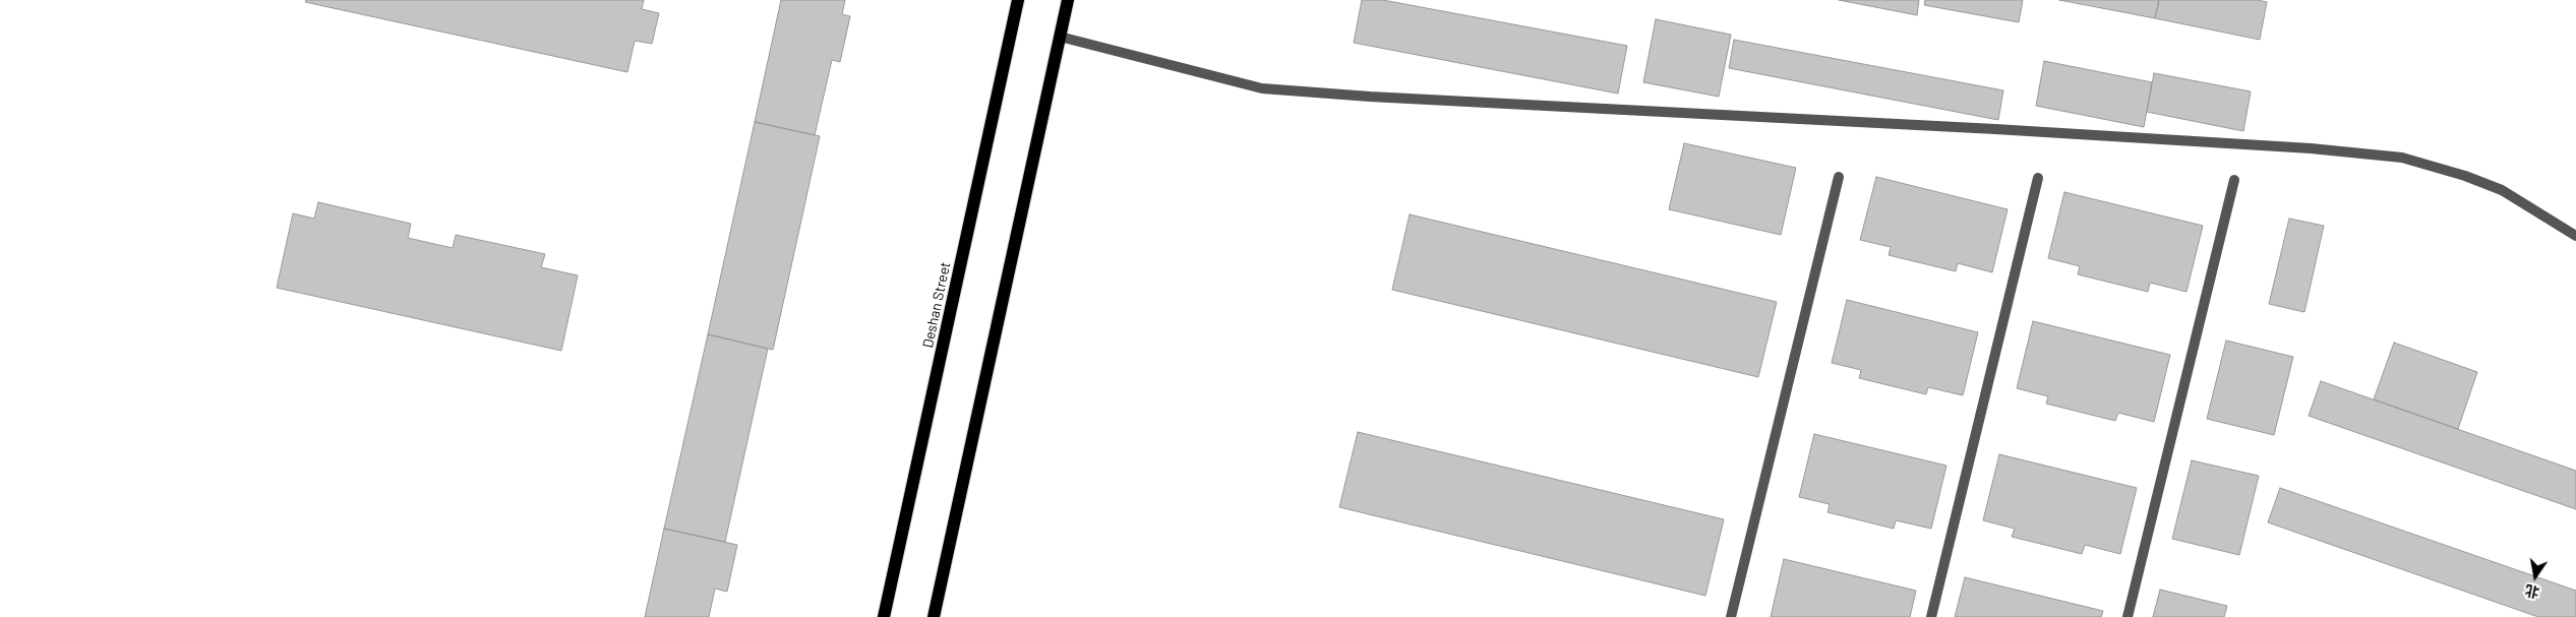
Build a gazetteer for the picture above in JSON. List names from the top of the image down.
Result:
{
  "streets": {
    "main road": ["Deshan Street"]
  },
  "north": "bottom"
}
